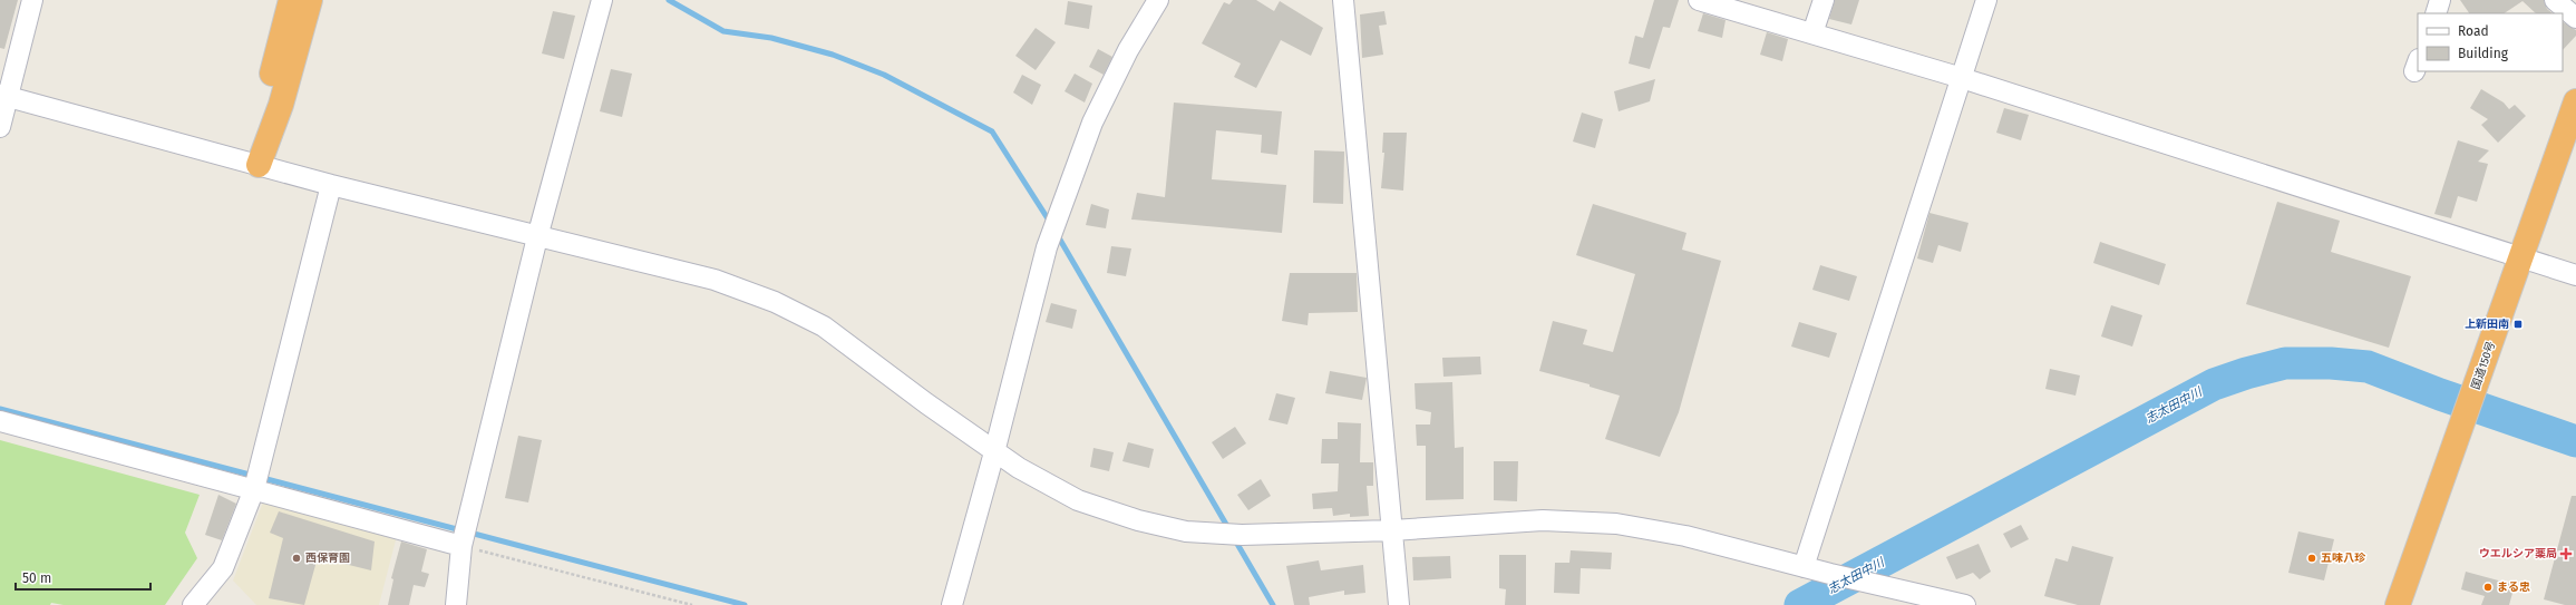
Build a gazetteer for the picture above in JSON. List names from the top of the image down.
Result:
{
  "streets": {
    "highway": ["国道150号"]
  },
  "water": ["志太田中川"],
  "places": {
    "transit": ["上新田南"],
    "health": ["ウエルシア薬局"],
    "other": ["西保育園", "五味八珍", "まる忠"]
  },
  "legend": ["Road", "Building"],
  "scale_bar": "50 m"
}
